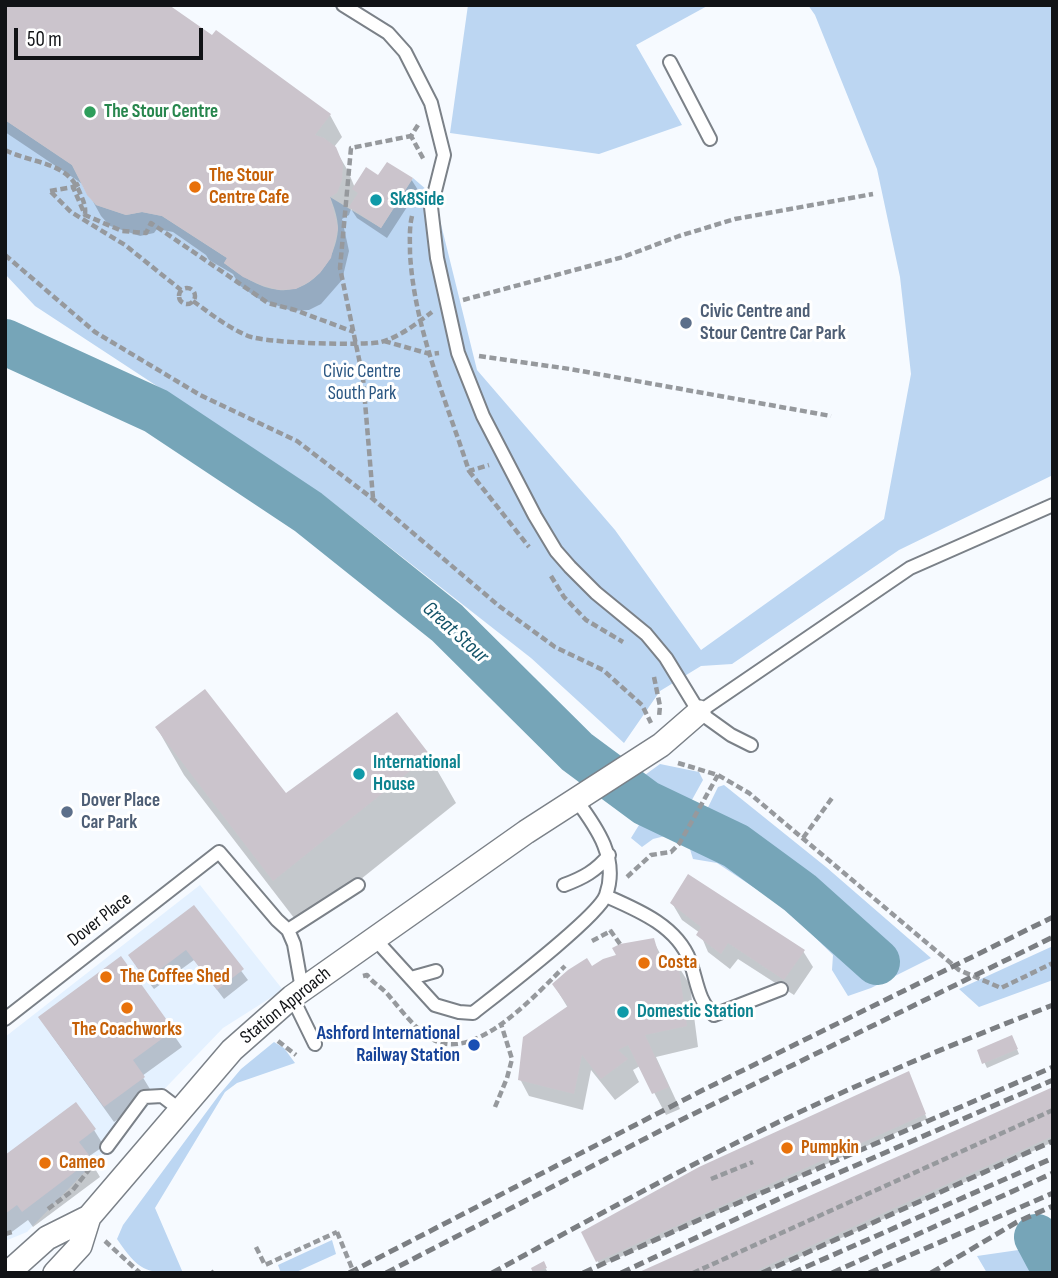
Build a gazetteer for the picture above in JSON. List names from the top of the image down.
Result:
{
  "streets": {
    "street": ["Station Approach"],
    "lane": ["Dover Place"]
  },
  "water": ["Great Stour"],
  "parks": ["Civic Centre South Park"],
  "places": [
    "The Stour Centre",
    "The Stour Centre Cafe",
    "Sk8Side",
    "Civic Centre and Stour Centre Car Park",
    "International House",
    "Dover Place Car Park",
    "Costa",
    "The Coffee Shed",
    "The Coachworks",
    "Domestic Station",
    "Ashford International Railway Station",
    "Pumpkin",
    "Cameo"
  ],
  "scale_bar": "50 m"
}
